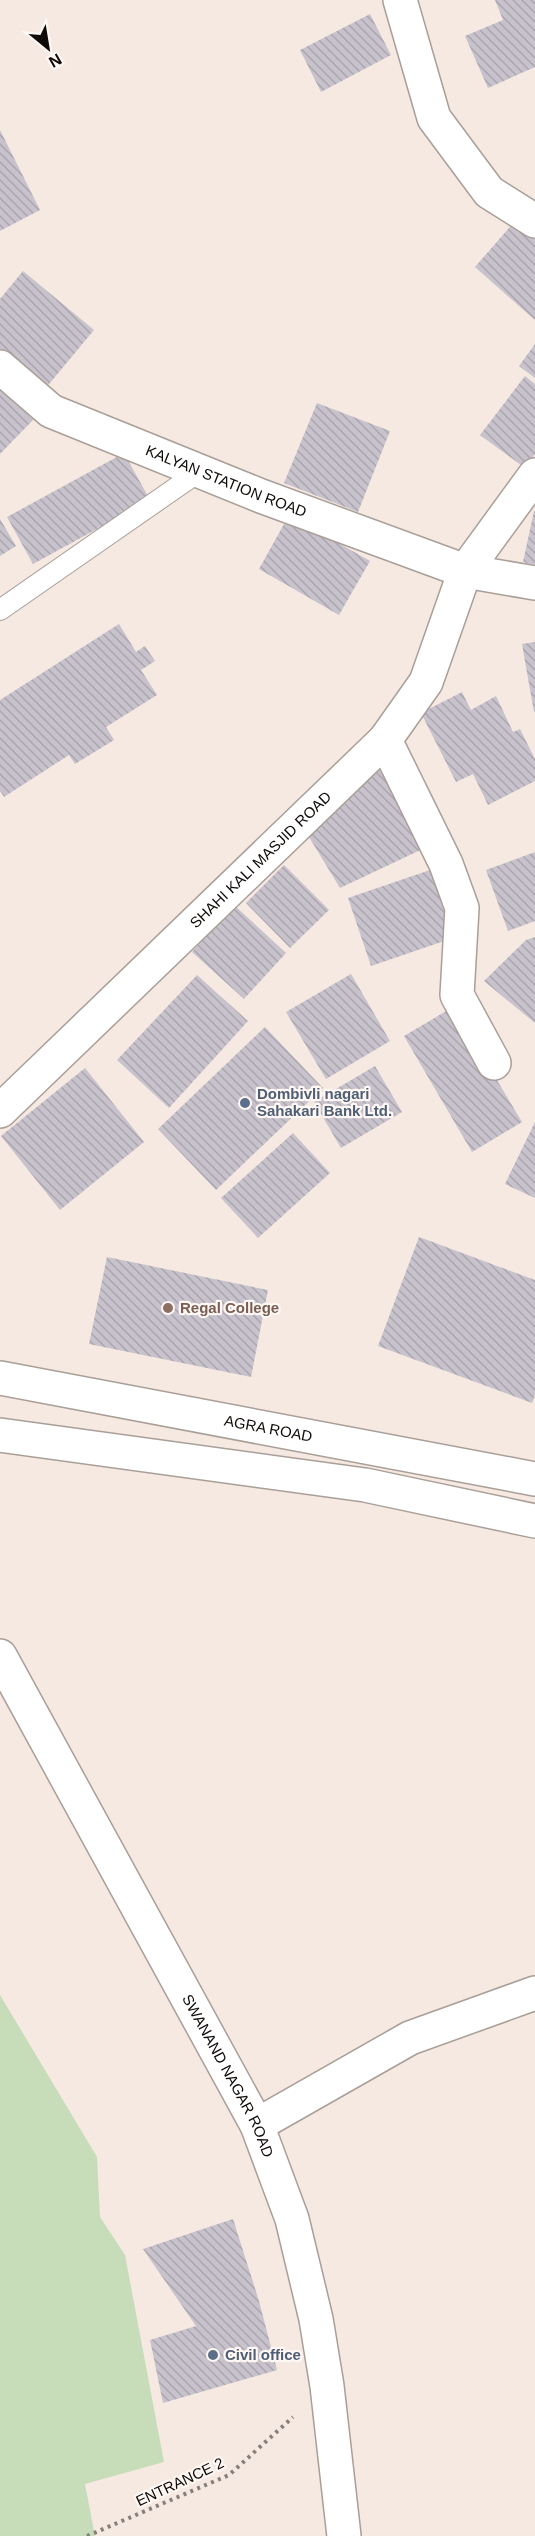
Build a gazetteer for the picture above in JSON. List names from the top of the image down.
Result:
{
  "streets": {
    "main road": [
      "KALYAN STATION ROAD",
      "SHAHI KALI MASJID ROAD",
      "AGRA ROAD",
      "SWANAND NAGAR ROAD"
    ],
    "path": ["ENTRANCE 2"]
  },
  "crossings": [
    ["KALYAN STATION ROAD", "SHAHI KALI MASJID ROAD"],
    ["SWANAND NAGAR ROAD", "ENTRANCE 2"]
  ],
  "places": ["Dombivli nagari Sahakari Bank Ltd.", "Regal College", "Civil office"],
  "north": "bottom right"
}
